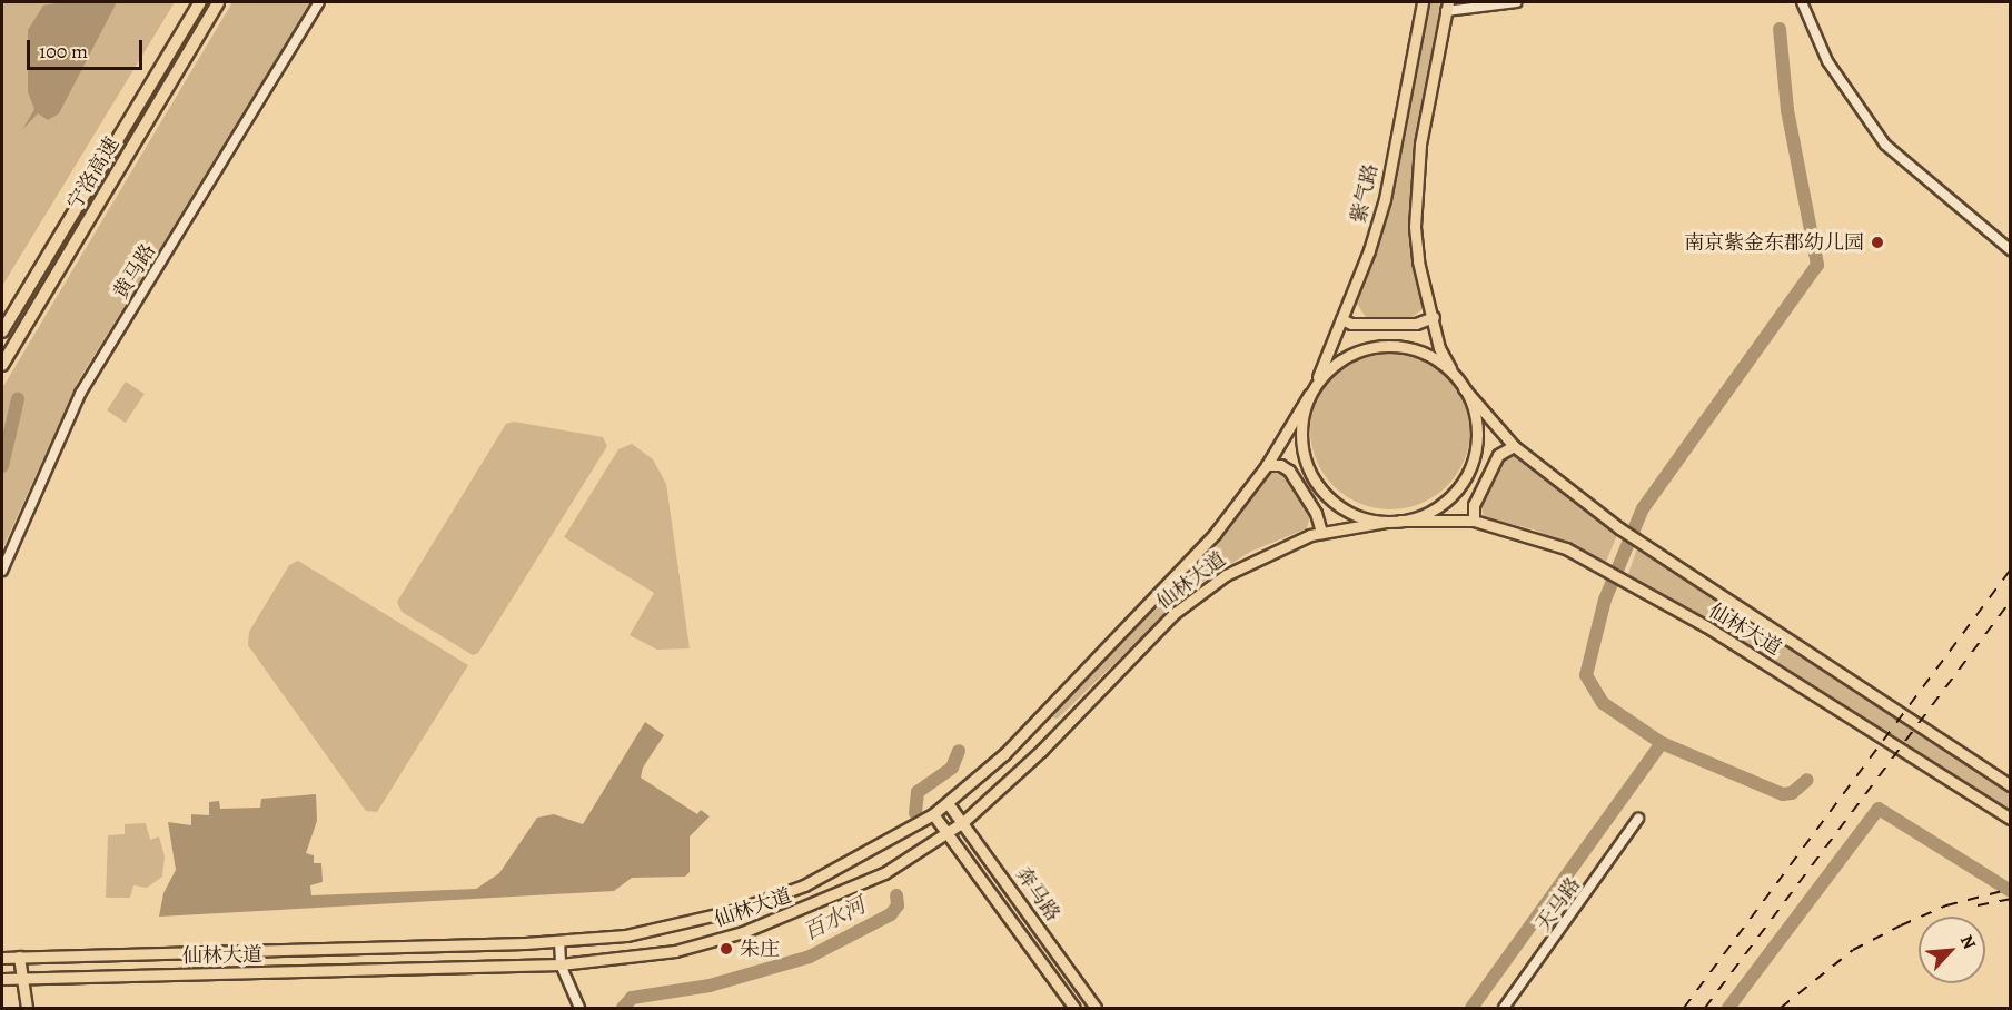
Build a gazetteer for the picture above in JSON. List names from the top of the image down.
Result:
{
  "streets": {
    "highway": ["宁洛高速"],
    "main road": ["紫气路", "仙林大道", "奔马路"],
    "street": ["黄马路", "天马路"]
  },
  "crossings": [
    ["紫气路", "仙林大道"],
    ["仙林大道", "奔马路"]
  ],
  "water": ["百水河"],
  "places": ["南京紫金东郡幼儿园", "朱庄"],
  "scale_bar": "100 m",
  "north": "top right"
}
